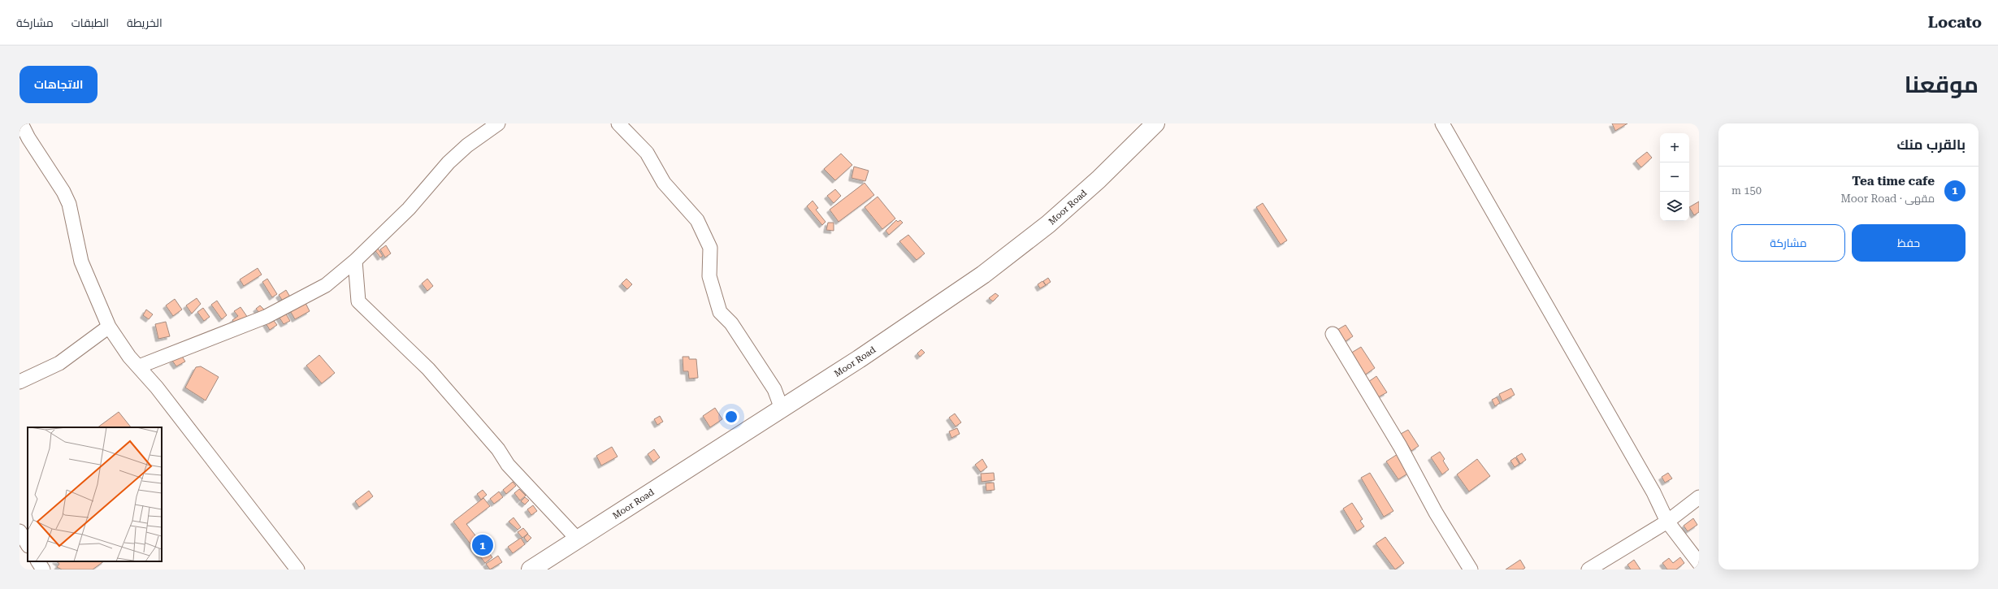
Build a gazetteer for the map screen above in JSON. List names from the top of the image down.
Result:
{
  "streets": {
    "street": ["Moor Road"]
  },
  "page": {
    "header": "Locato",
    "nav": ["الخريطة", "الطبقات", "مشاركة"],
    "title": "موقعنا",
    "buttons": [
      "الاتجاهات",
      ["حفظ", "مشاركة"]
    ],
    "heading": "بالقرب منك",
    "map_buttons": ["+", "−"],
    "list": [
      {
        "mark": "1",
        "name": "Tea time cafe",
        "note": "مقهى · Moor Road",
        "value": "150 m"
      }
    ],
    "pins": "1"
  }
}
